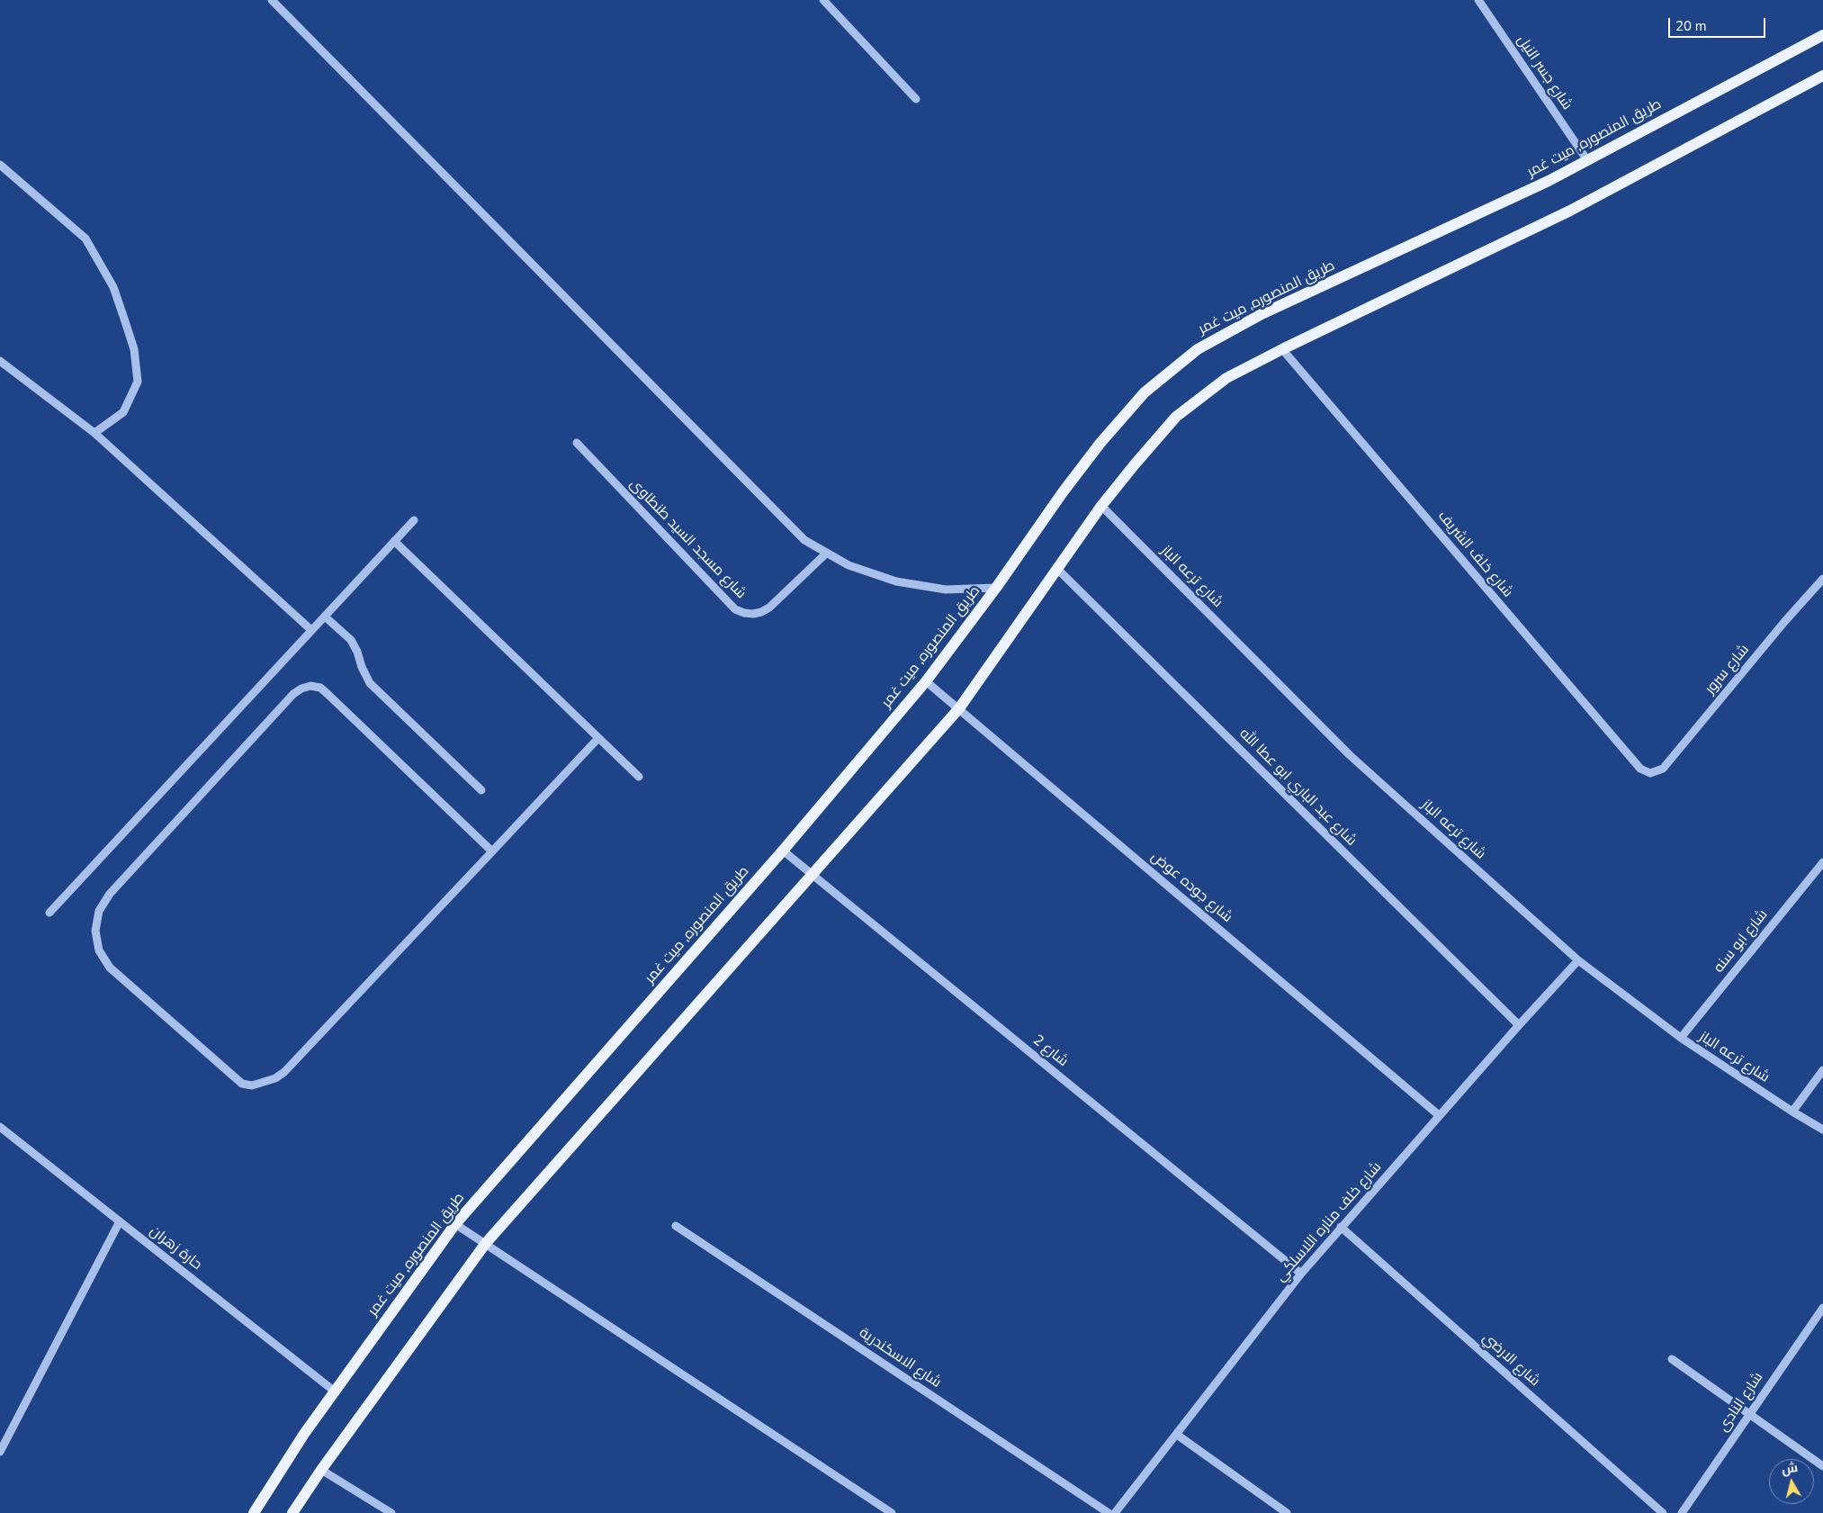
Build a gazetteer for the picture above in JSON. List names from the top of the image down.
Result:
{
  "streets": {
    "main road": ["طريق المنصوره, ميت غمر"],
    "street": [
      "شارع جسر النيل",
      "شارع مسجد السيد طنطاوى",
      "شارع خلف الشريف",
      "شارع ترعه الباز",
      "شارع سرور",
      "شارع عبد الباري ابو عطا الله",
      "شارع جوده عوض",
      "شارع ابو سنه",
      "شارع 2",
      "شارع خلف مناره اللاسلكي",
      "حارة زهران",
      "شارع الاسكندرية",
      "شارع الارضي",
      "شارع النادى"
    ]
  },
  "crossings": [
    ["شارع جسر النيل", "طريق المنصوره, ميت غمر"],
    ["طريق المنصوره, ميت غمر", "شارع جوده عوض"],
    ["طريق المنصوره, ميت غمر", "شارع 2"],
    ["طريق المنصوره, ميت غمر", "حارة زهران"],
    ["شارع خلف الشريف", "شارع سرور"],
    ["شارع ترعه الباز", "شارع ابو سنه"],
    ["شارع ترعه الباز", "شارع خلف مناره اللاسلكي"],
    ["شارع عبد الباري ابو عطا الله", "شارع خلف مناره اللاسلكي"],
    ["شارع جوده عوض", "شارع خلف مناره اللاسلكي"],
    ["شارع 2", "شارع خلف مناره اللاسلكي"],
    ["شارع خلف مناره اللاسلكي", "شارع الارضي"]
  ],
  "scale_bar": "20 m",
  "north": "top"
}
